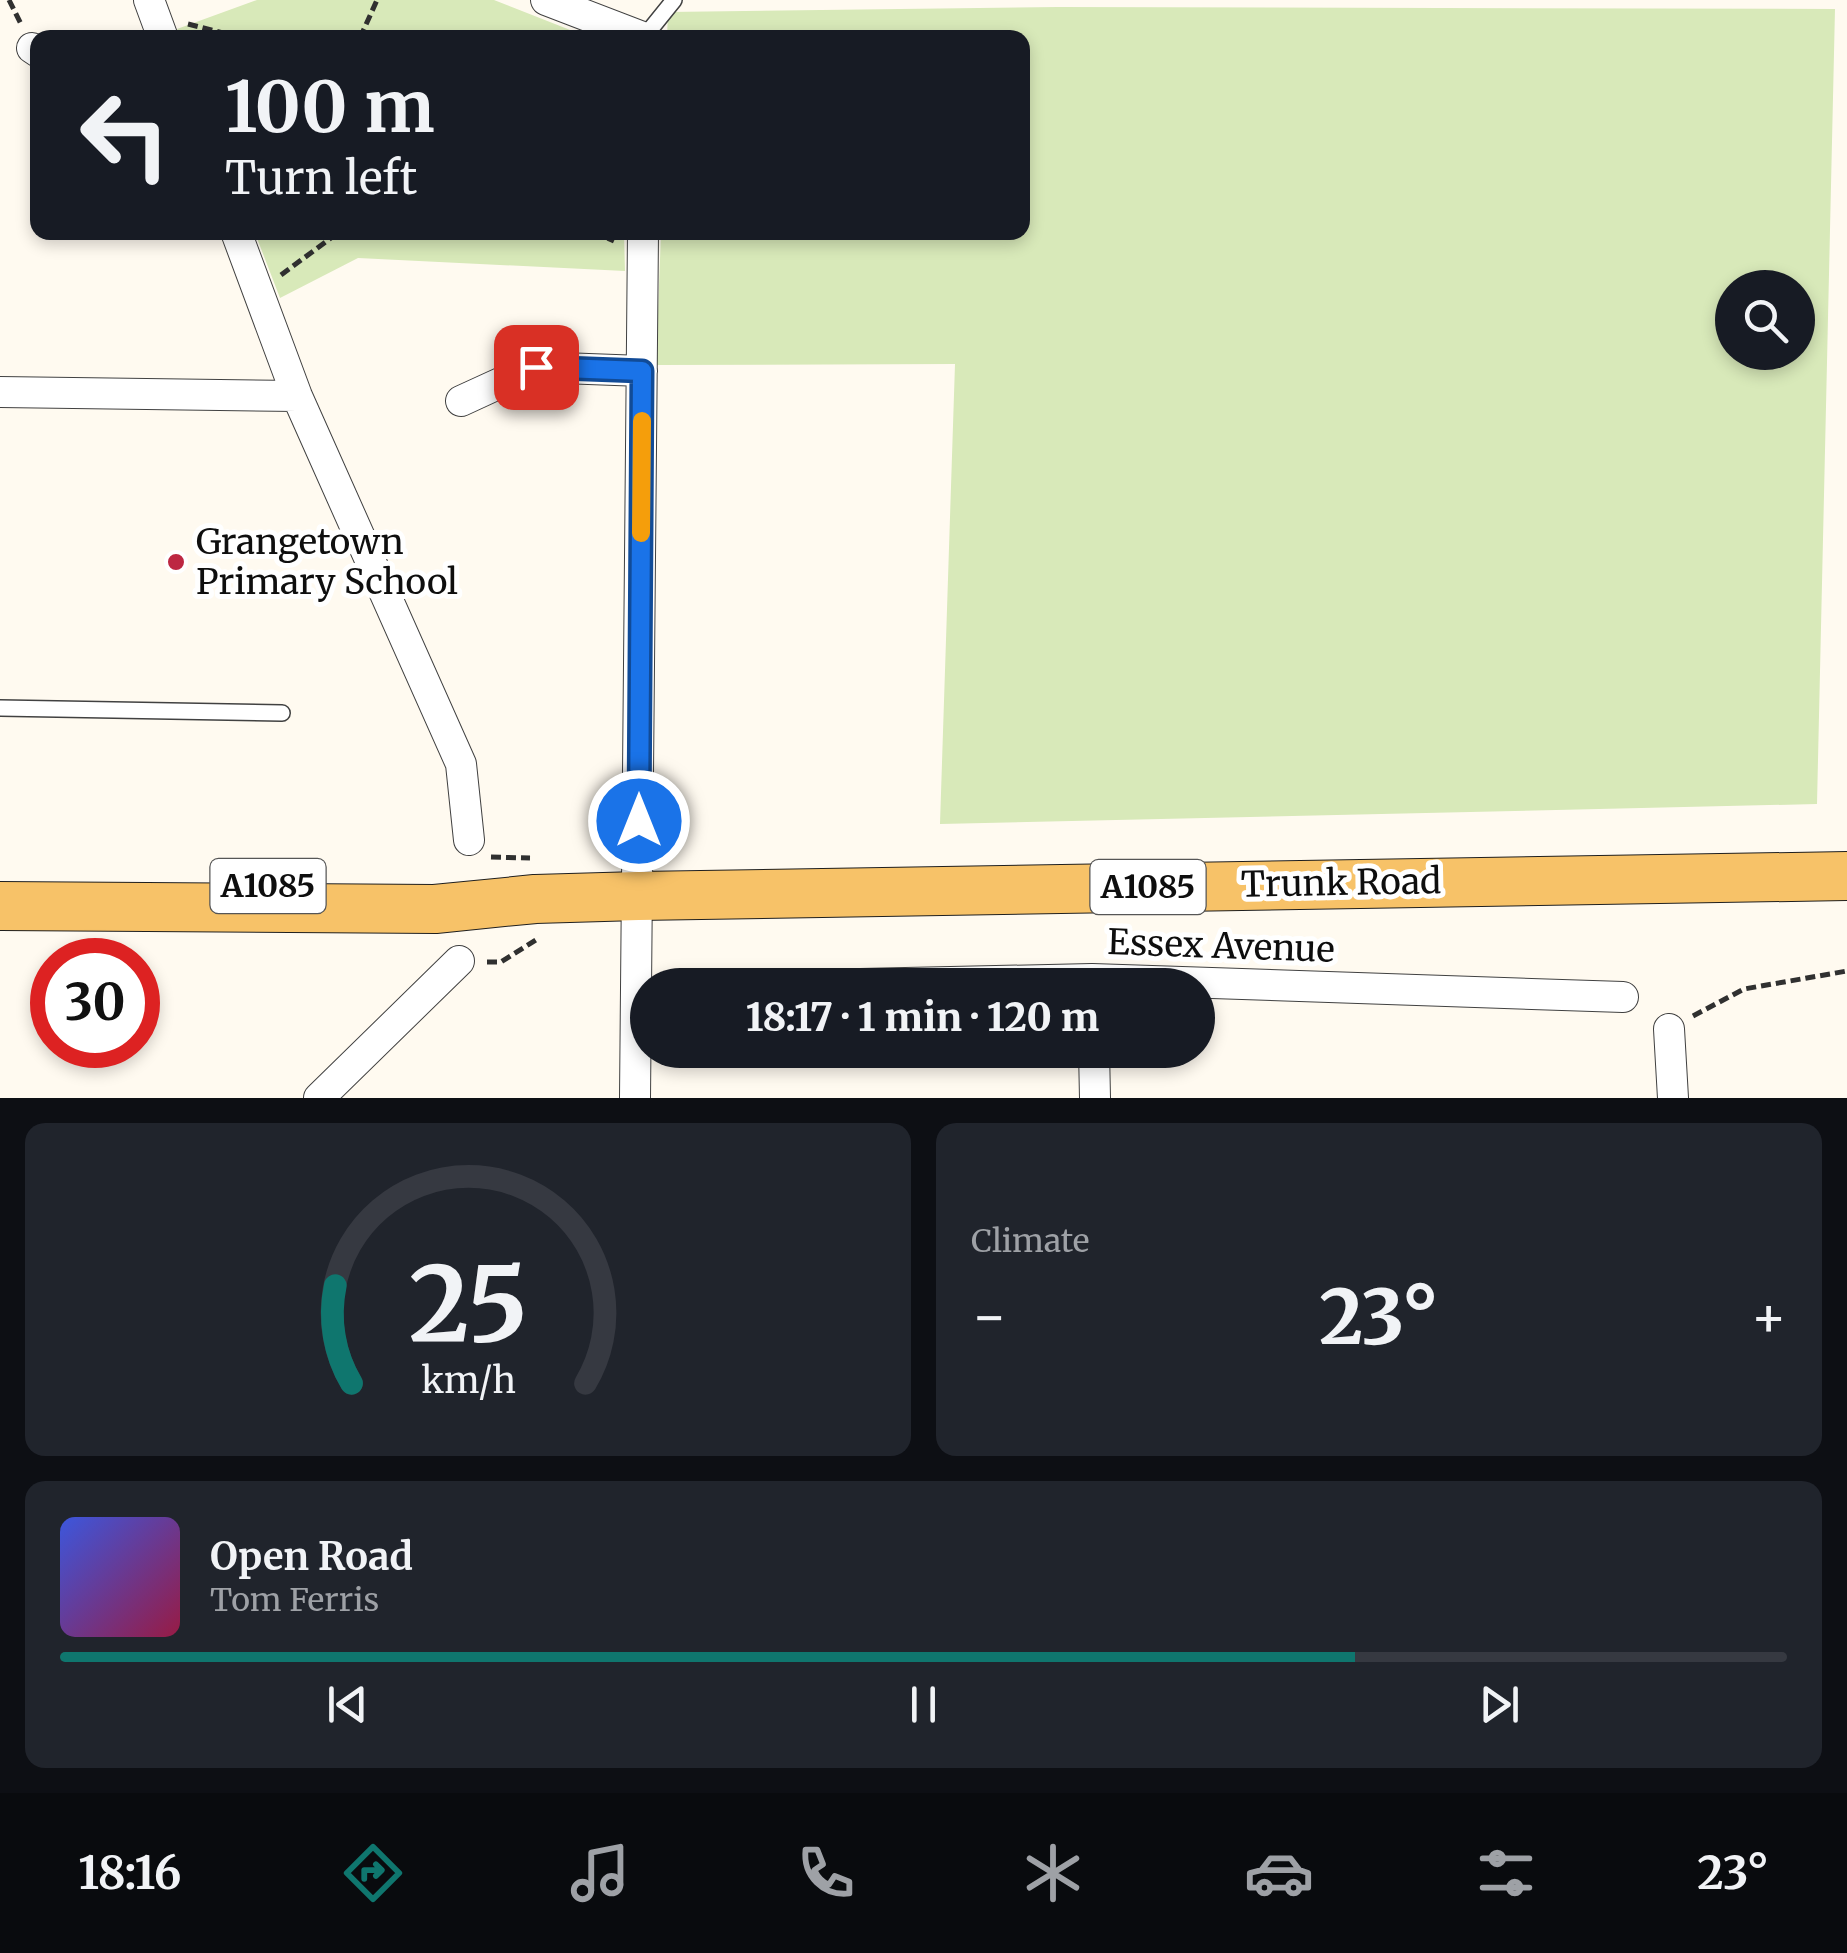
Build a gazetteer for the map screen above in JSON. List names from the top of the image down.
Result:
{
  "streets": {
    "main road": ["Trunk Road", "A1085"],
    "street": ["Essex Avenue"]
  },
  "crossings": [
    ["Trunk Road", "A1085"]
  ],
  "places": ["Grangetown Primary School"],
  "page": {
    "turn": ["100 m", "Turn left"],
    "limit": "30",
    "trip": "18:17 · 1 min · 120 m",
    "tile": "Climate",
    "heat": ["−", "23°", "+"],
    "song": ["Open Road", "Tom Ferris"],
    "tabs": ["18:16", "23°"],
    "gauge": ["25", "km/h"]
  }
}
